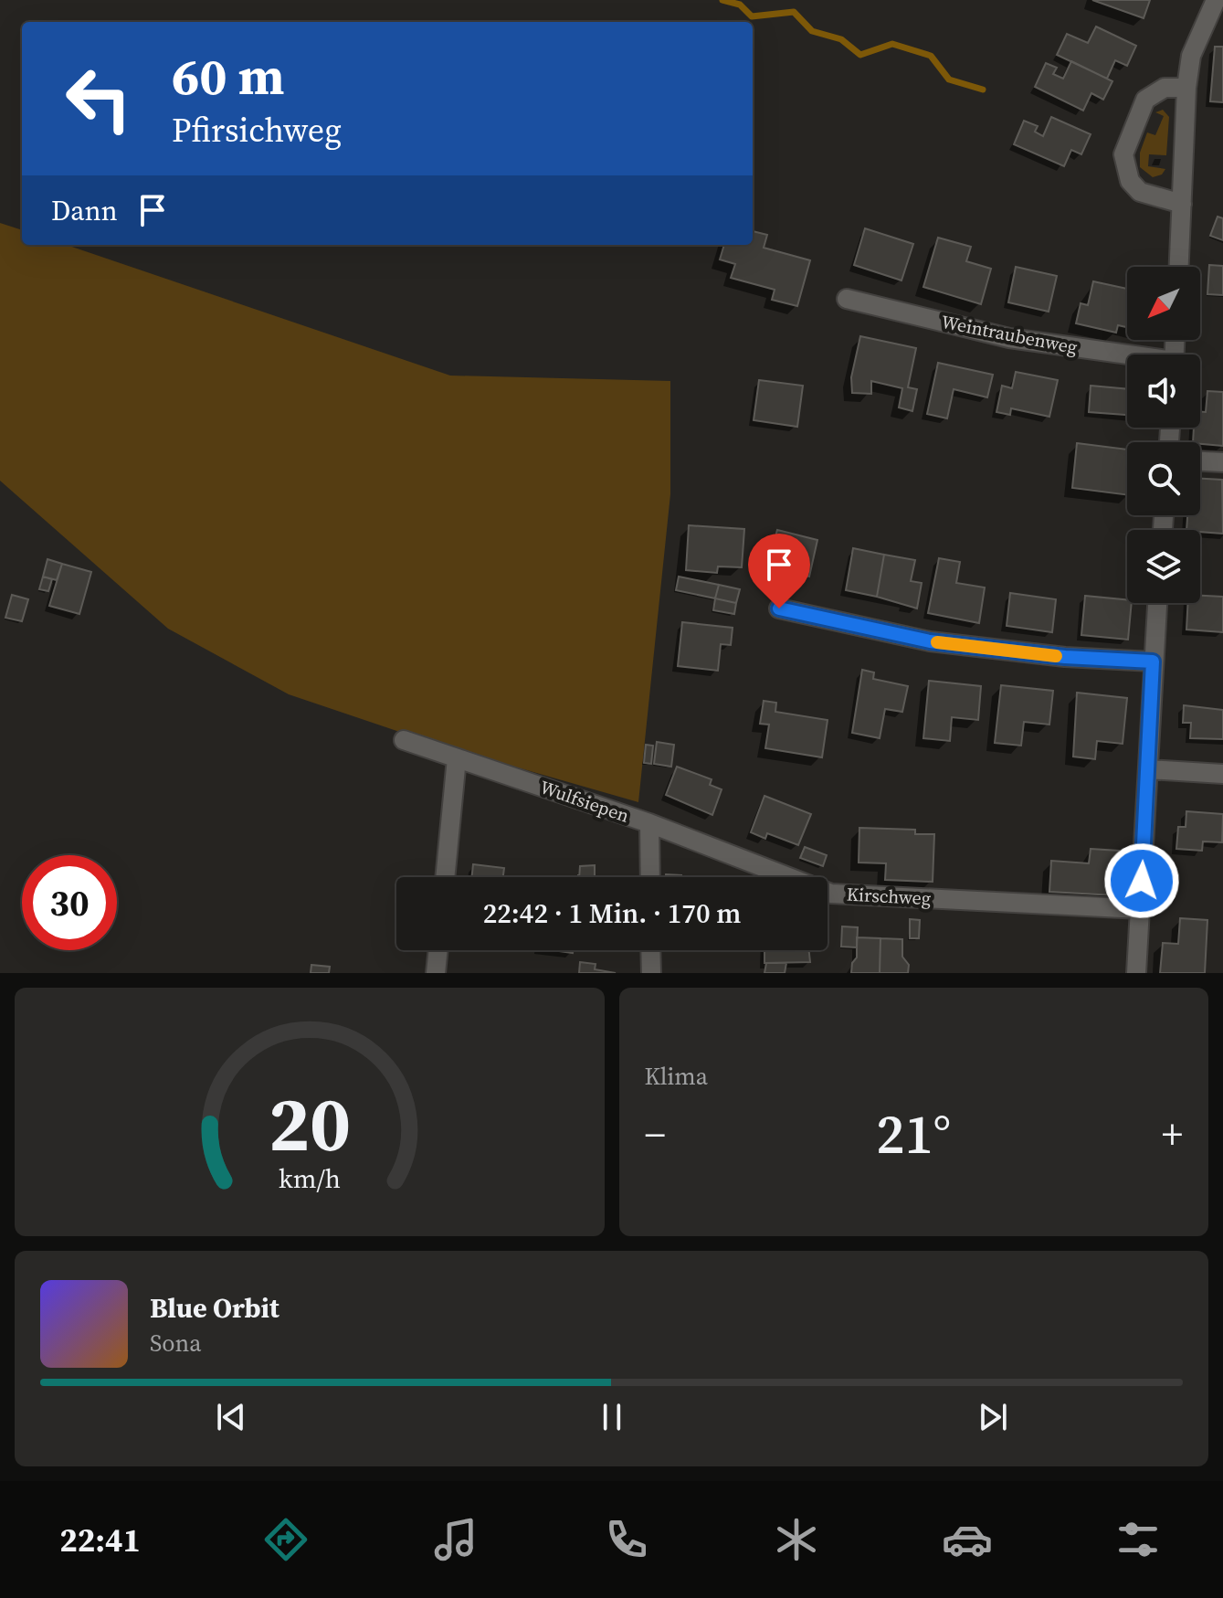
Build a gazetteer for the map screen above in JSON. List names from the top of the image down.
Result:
{
  "streets": {
    "street": ["Weintraubenweg", "Wulfsiepen", "Kirschweg"]
  },
  "crossings": [
    ["Wulfsiepen", "Kirschweg"]
  ],
  "north": "bottom left",
  "page": {
    "turn": ["60 m", "Pfirsichweg"],
    "then": "Dann",
    "limit": "30",
    "trip": "22:42 · 1 Min. · 170 m",
    "tile": "Klima",
    "heat": ["−", "21°", "+"],
    "song": ["Blue Orbit", "Sona"],
    "tabs": "22:41",
    "gauge": ["20", "km/h"]
  }
}
